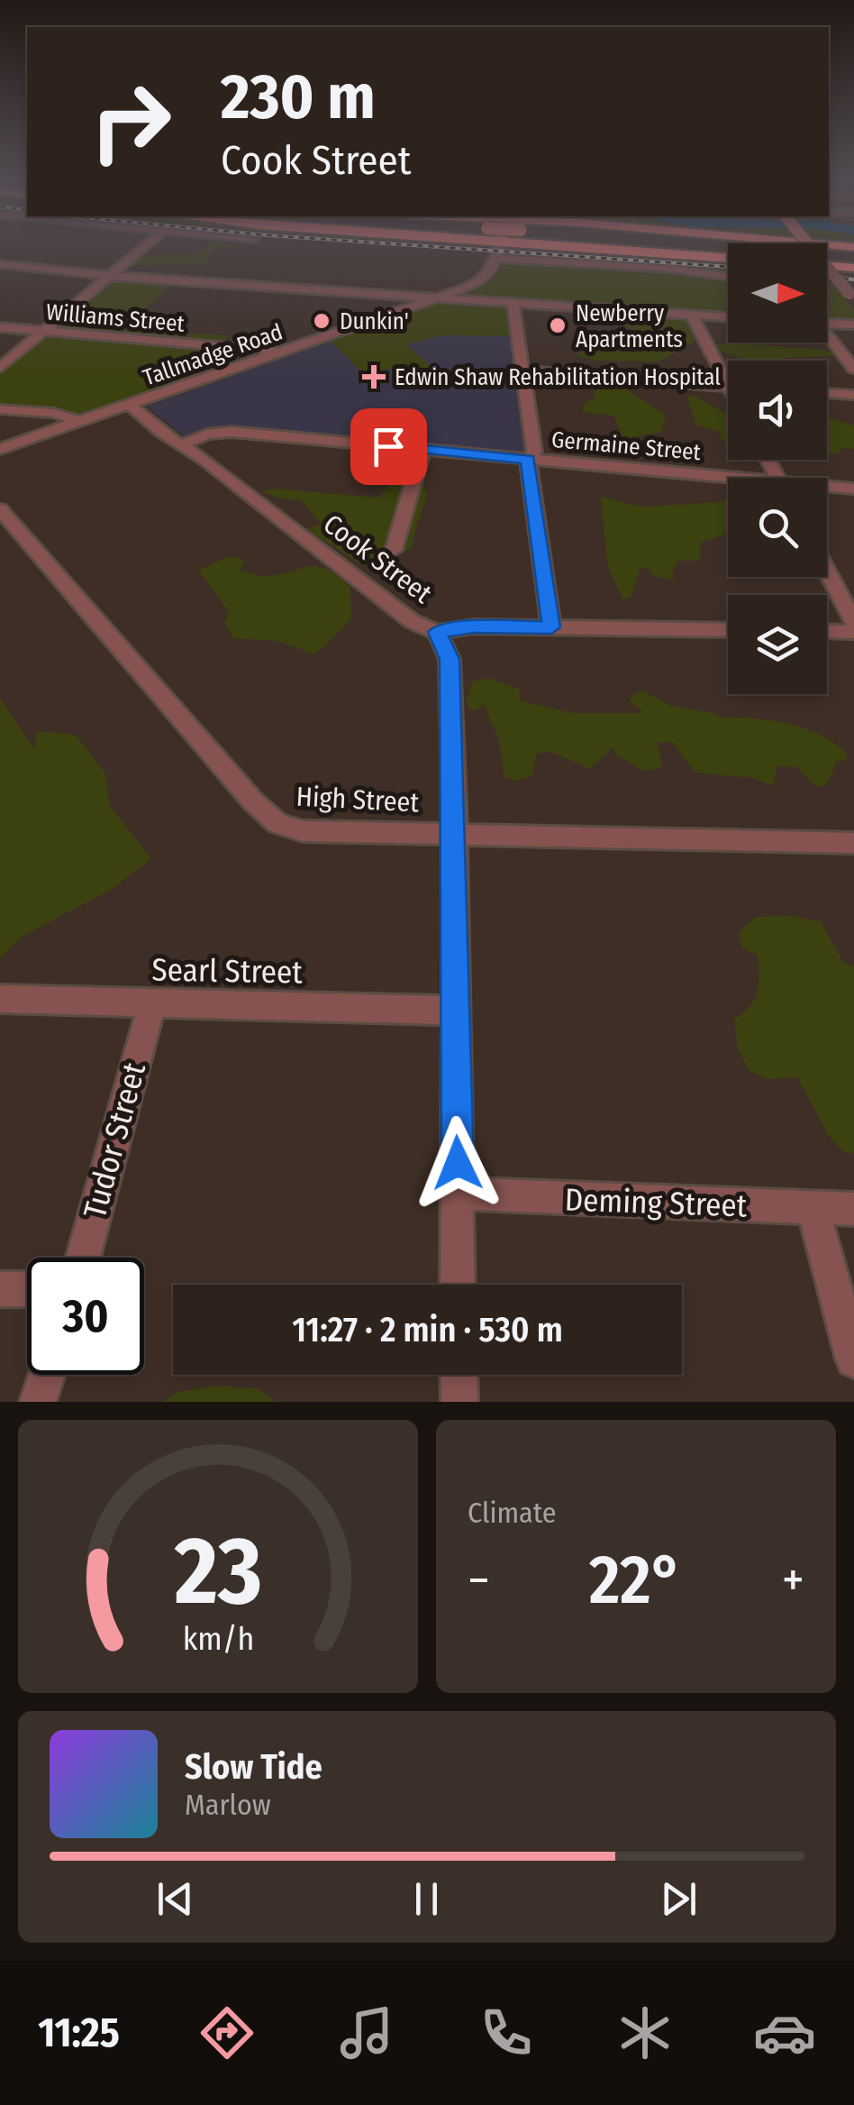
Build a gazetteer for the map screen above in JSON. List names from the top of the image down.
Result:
{
  "streets": {
    "street": [
      "Williams Street",
      "Tallmadge Road",
      "Germaine Street",
      "Cook Street",
      "High Street",
      "Searl Street",
      "Tudor Street",
      "Deming Street"
    ]
  },
  "crossings": [
    ["Williams Street", "Tallmadge Road"],
    ["Tallmadge Road", "Cook Street"],
    ["Germaine Street", "Cook Street"],
    ["Searl Street", "Tudor Street"]
  ],
  "places": {
    "other": ["Dunkin'", "Newberry Apartments"],
    "health": ["Edwin Shaw Rehabilitation Hospital"]
  },
  "north": "right",
  "page": {
    "turn": ["230 m", "Cook Street"],
    "limit": "30",
    "trip": "11:27 · 2 min · 530 m",
    "tile": "Climate",
    "heat": ["−", "22°", "+"],
    "song": ["Slow Tide", "Marlow"],
    "tabs": "11:25",
    "gauge": ["23", "km/h"]
  }
}
